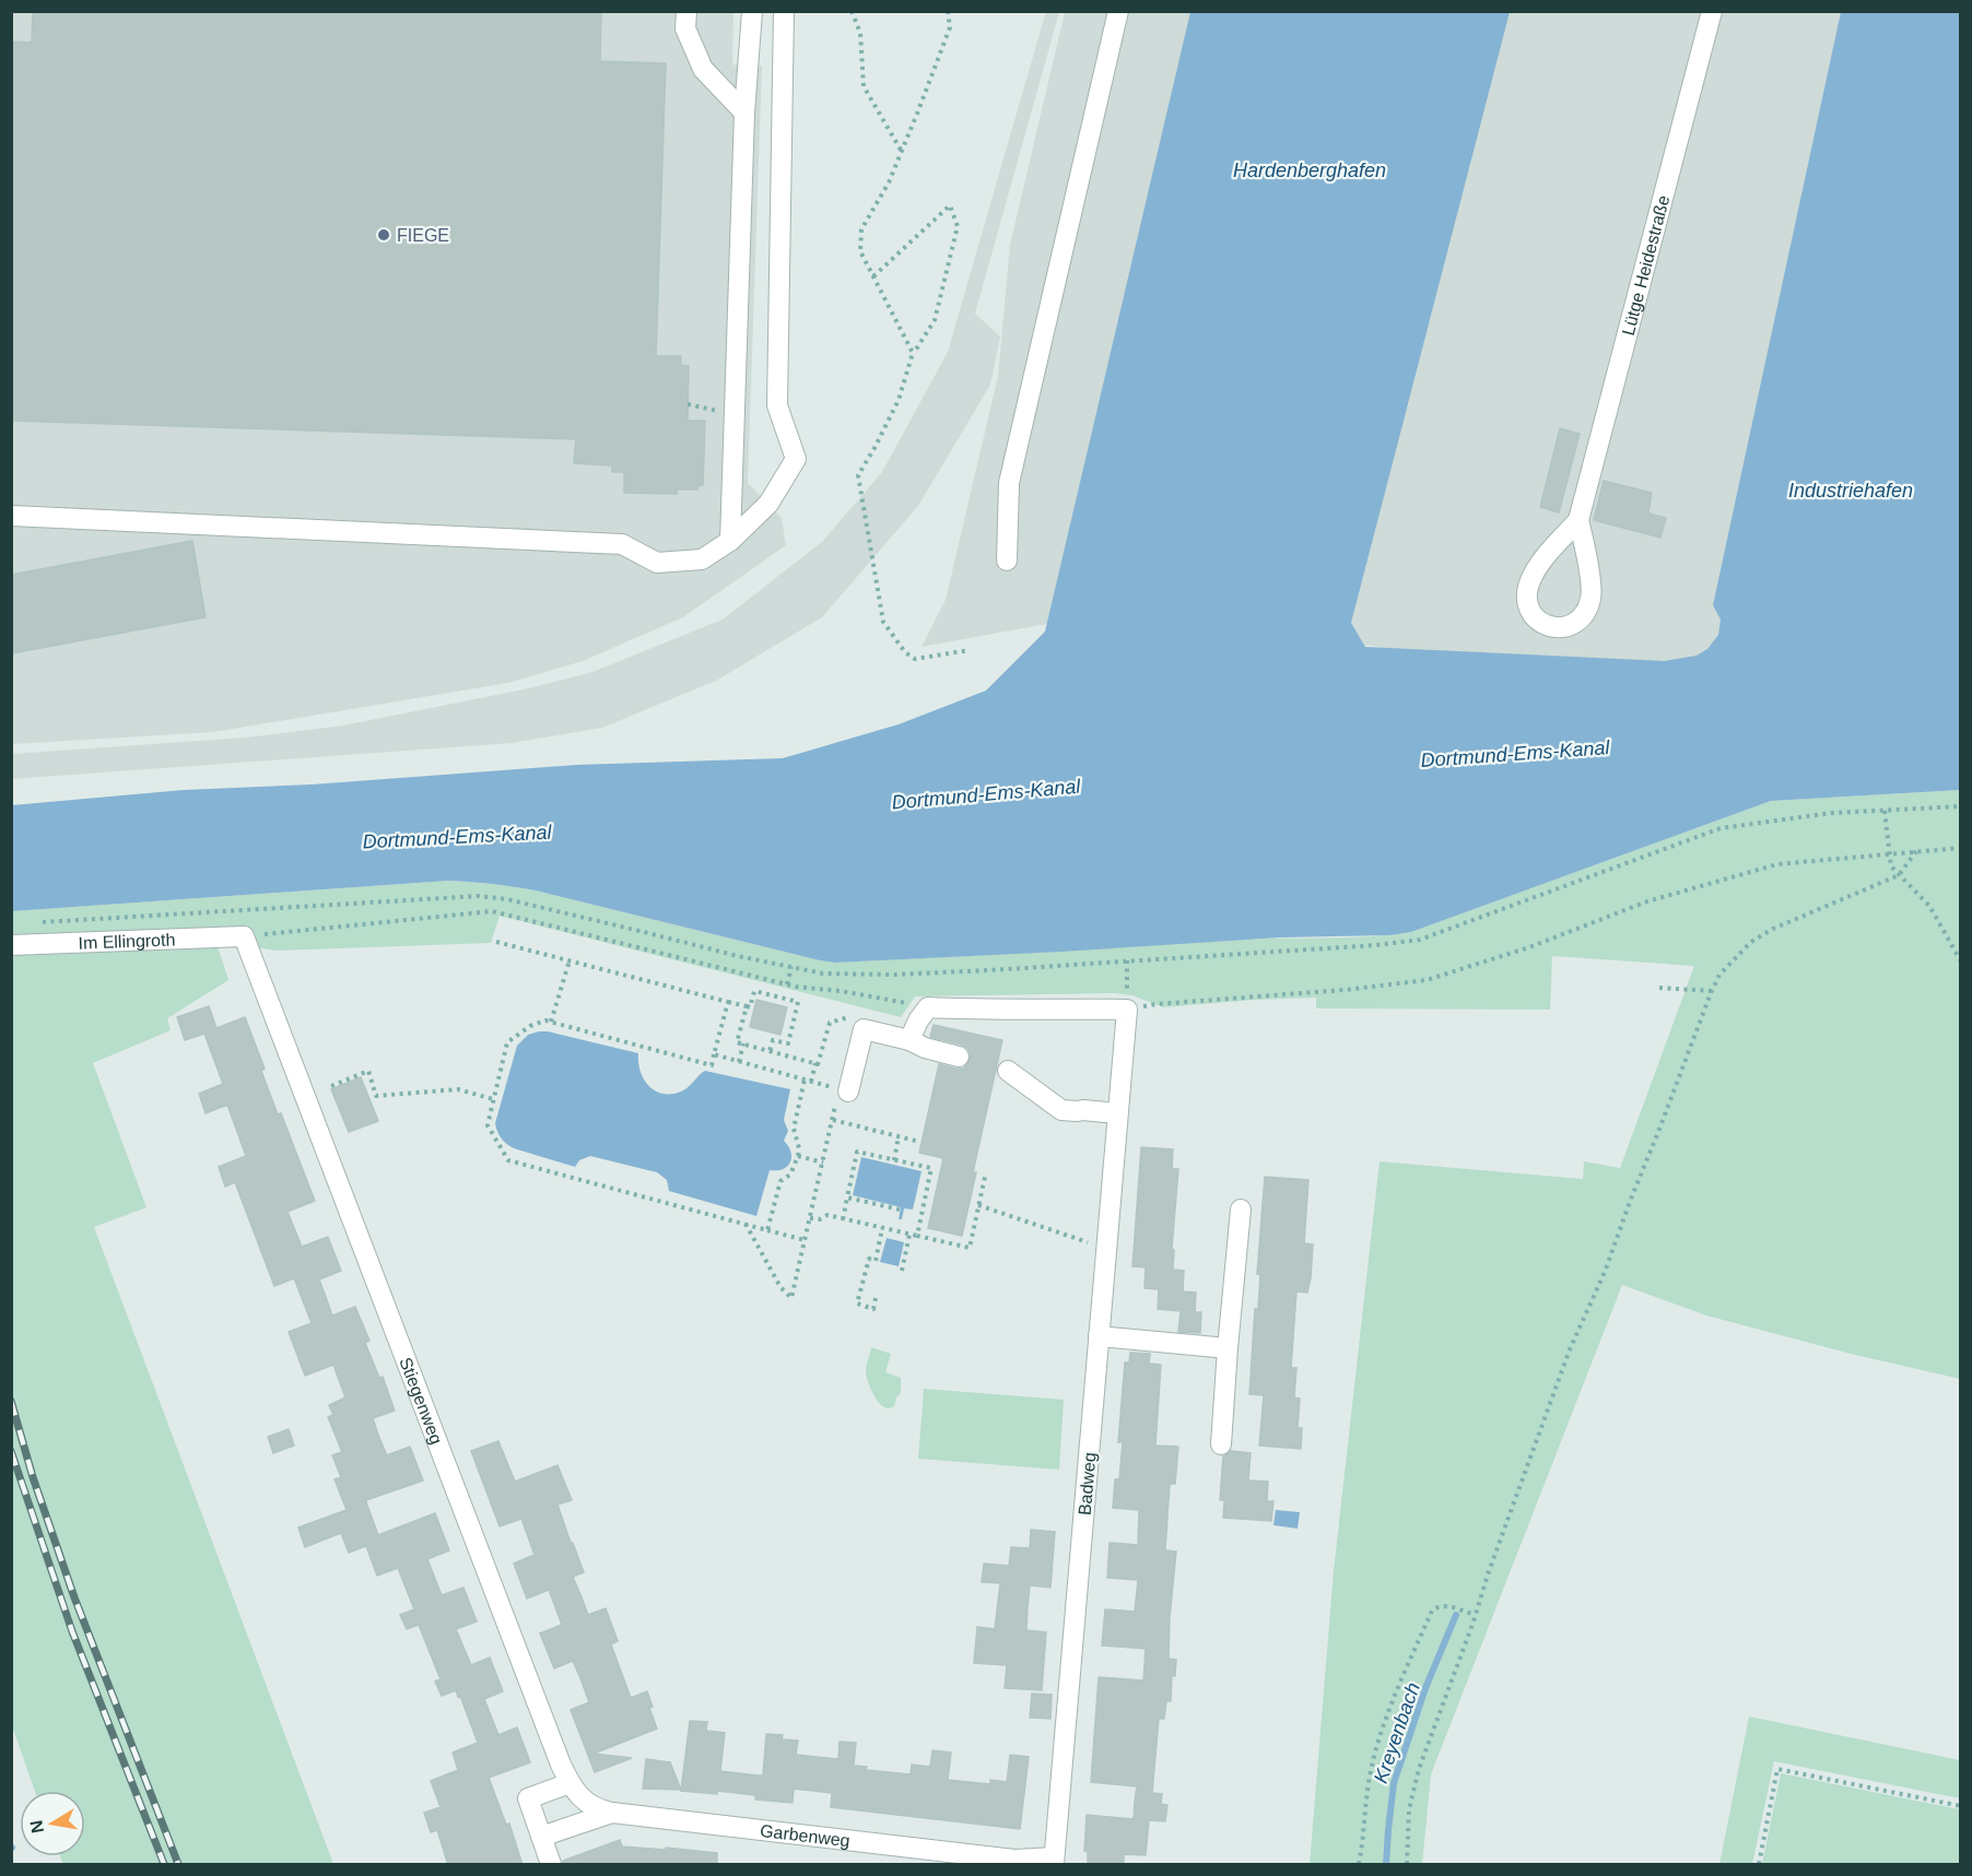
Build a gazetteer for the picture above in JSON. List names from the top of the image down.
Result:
{
  "streets": {
    "street": [
      "Lütge Heidestraße",
      "Im Ellingroth",
      "Stiegenweg",
      "Badweg",
      "Garbenweg"
    ]
  },
  "crossings": [
    ["Im Ellingroth", "Stiegenweg"],
    ["Stiegenweg", "Garbenweg"],
    ["Badweg", "Garbenweg"]
  ],
  "water": [
    "Hardenberghafen",
    "Industriehafen",
    "Dortmund-Ems-Kanal",
    "Kreyenbach"
  ],
  "places": ["FIEGE"],
  "north": "left"
}
